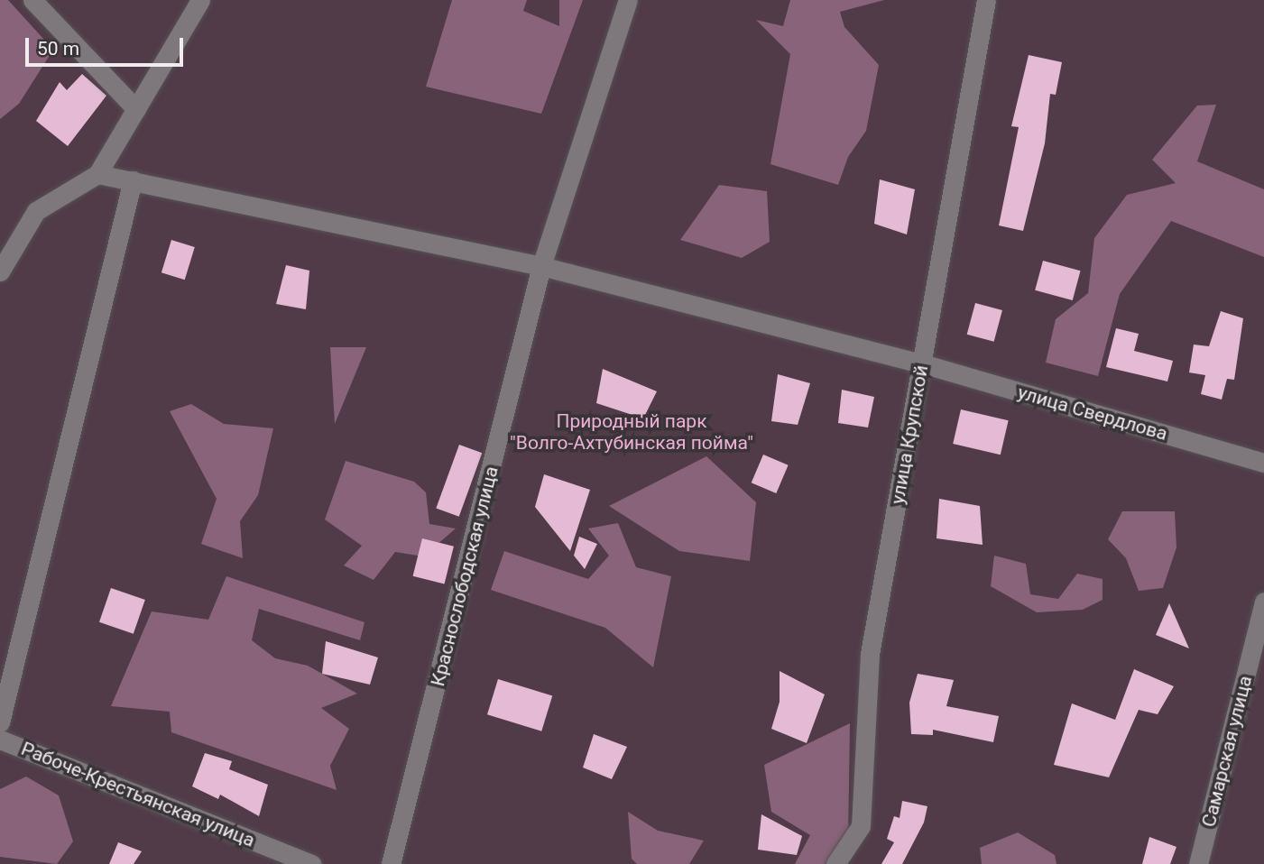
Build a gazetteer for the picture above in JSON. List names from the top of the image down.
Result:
{
  "streets": {
    "street": [
      "улица Свердлова",
      "улица Крупской",
      "Краснослободская улица",
      "Самарская улица",
      "Рабоче-Крестьянская улица"
    ]
  },
  "crossings": [
    ["улица Свердлова", "улица Крупской"],
    ["улица Свердлова", "Краснослободская улица"]
  ],
  "parks": ["Природный парк \"Волго-Ахтубинская пойма\""],
  "scale_bar": "50 m"
}
